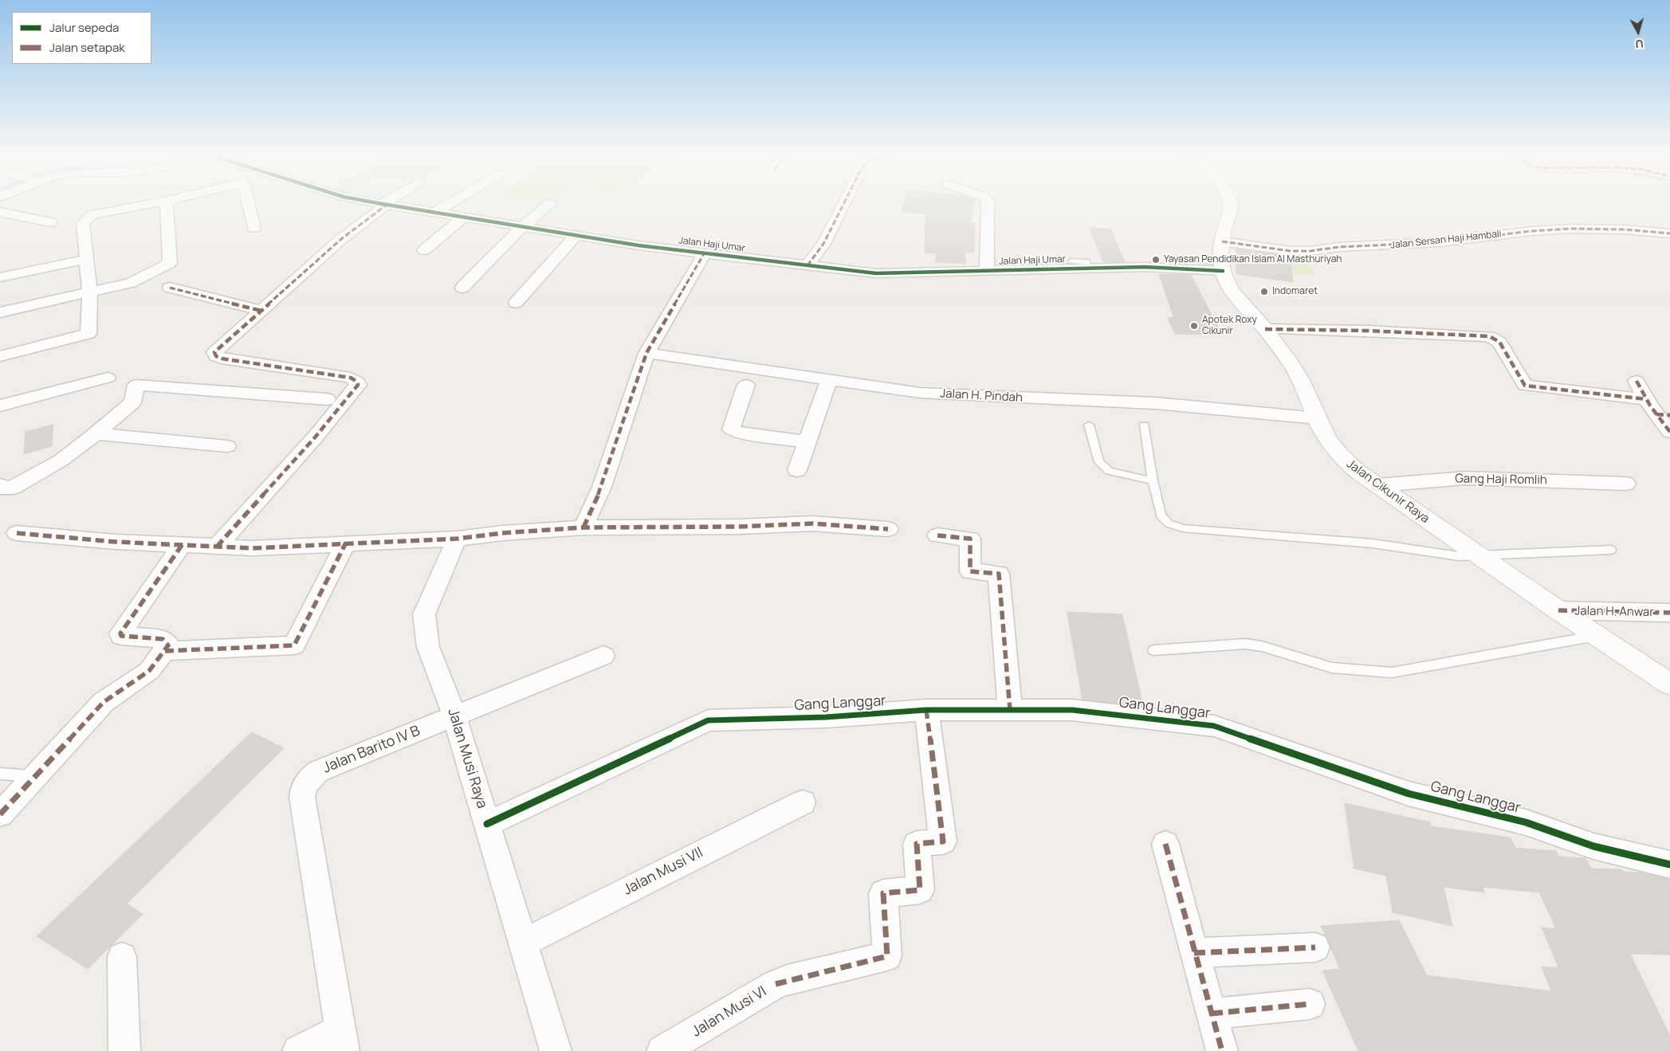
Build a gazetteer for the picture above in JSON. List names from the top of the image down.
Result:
{
  "streets": {
    "street": [
      "Jalan Sersan Haji Hambali",
      "Jalan Haji Umar",
      "Jalan H. Pindah",
      "Gang Haji Romlih",
      "Jalan Cikunir Raya",
      "Jalan H. Anwar",
      "Gang Langgar",
      "Jalan Barito IV B",
      "Jalan Musi Raya",
      "Jalan Musi VII",
      "Jalan Musi VI"
    ]
  },
  "crossings": [
    ["Jalan Sersan Haji Hambali", "Jalan Cikunir Raya"],
    ["Jalan Haji Umar", "Jalan Cikunir Raya"],
    ["Jalan H. Pindah", "Jalan Cikunir Raya"],
    ["Gang Haji Romlih", "Jalan Cikunir Raya"],
    ["Jalan Cikunir Raya", "Jalan H. Anwar"],
    ["Gang Langgar", "Jalan Musi Raya"],
    ["Gang Langgar", "Jalan Musi VI"],
    ["Jalan Barito IV B", "Jalan Musi Raya"],
    ["Jalan Musi Raya", "Jalan Musi VII"]
  ],
  "places": ["Yayasan Pendidikan Islam Al Masthuriyah", "Indomaret", "Apotek Roxy Cikunir"],
  "legend": ["Jalur sepeda", "Jalan setapak"],
  "north": "bottom"
}
